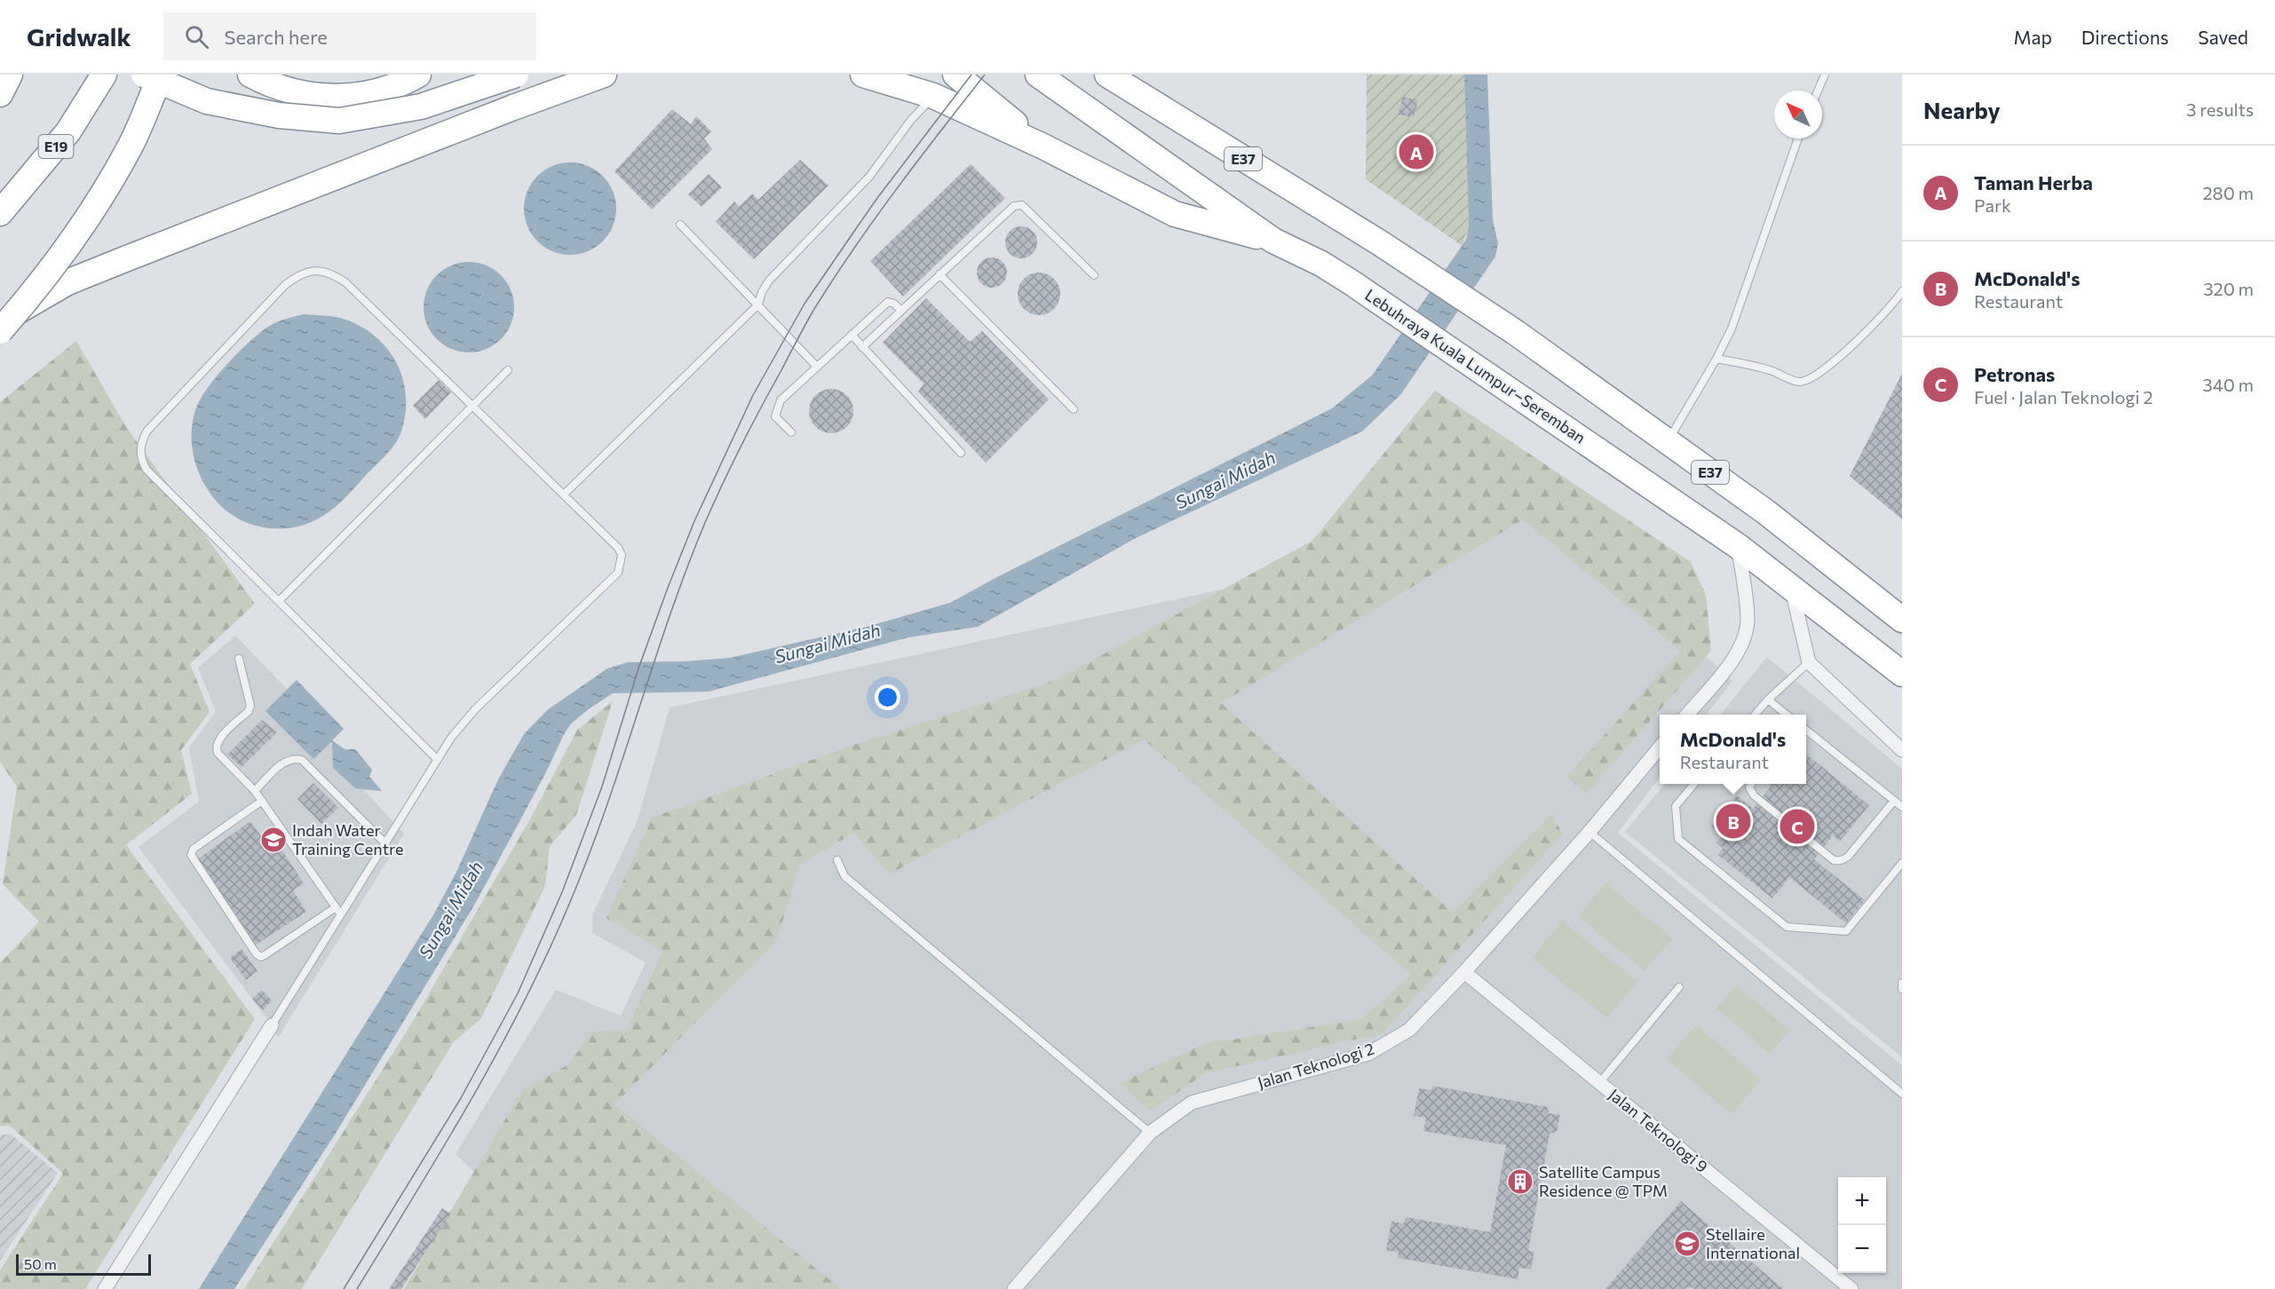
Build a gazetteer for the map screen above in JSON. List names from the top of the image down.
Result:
{
  "streets": {
    "highway": ["E19", "E37", "Lebuhraya Kuala Lumpur–Seremban"],
    "street": ["Jalan Teknologi 2", "Jalan Teknologi 9"]
  },
  "crossings": [
    ["Jalan Teknologi 2", "Jalan Teknologi 9"]
  ],
  "water": ["Sungai Midah"],
  "places": {
    "school or university": ["Indah Water Training Centre", "Stellaire International"],
    "building": ["Satellite Campus Residence @ TPM"]
  },
  "scale_bar": "50 m",
  "north": "top left",
  "page": {
    "header": "Gridwalk",
    "search": "Search here",
    "nav": ["Map", "Directions", "Saved"],
    "heading": ["Nearby", "3 results"],
    "pins": ["A", "B", "C"],
    "list": [
      {
        "mark": "A",
        "name": "Taman Herba",
        "note": "Park",
        "value": "280 m"
      },
      {
        "mark": "B",
        "name": "McDonald's",
        "note": "Restaurant",
        "value": "320 m"
      },
      {
        "mark": "C",
        "name": "Petronas",
        "note": "Fuel · Jalan Teknologi 2",
        "value": "340 m"
      }
    ],
    "popup": ["McDonald's", "Restaurant"],
    "map_buttons": ["+", "−"],
    "scale": "50 m"
  }
}
